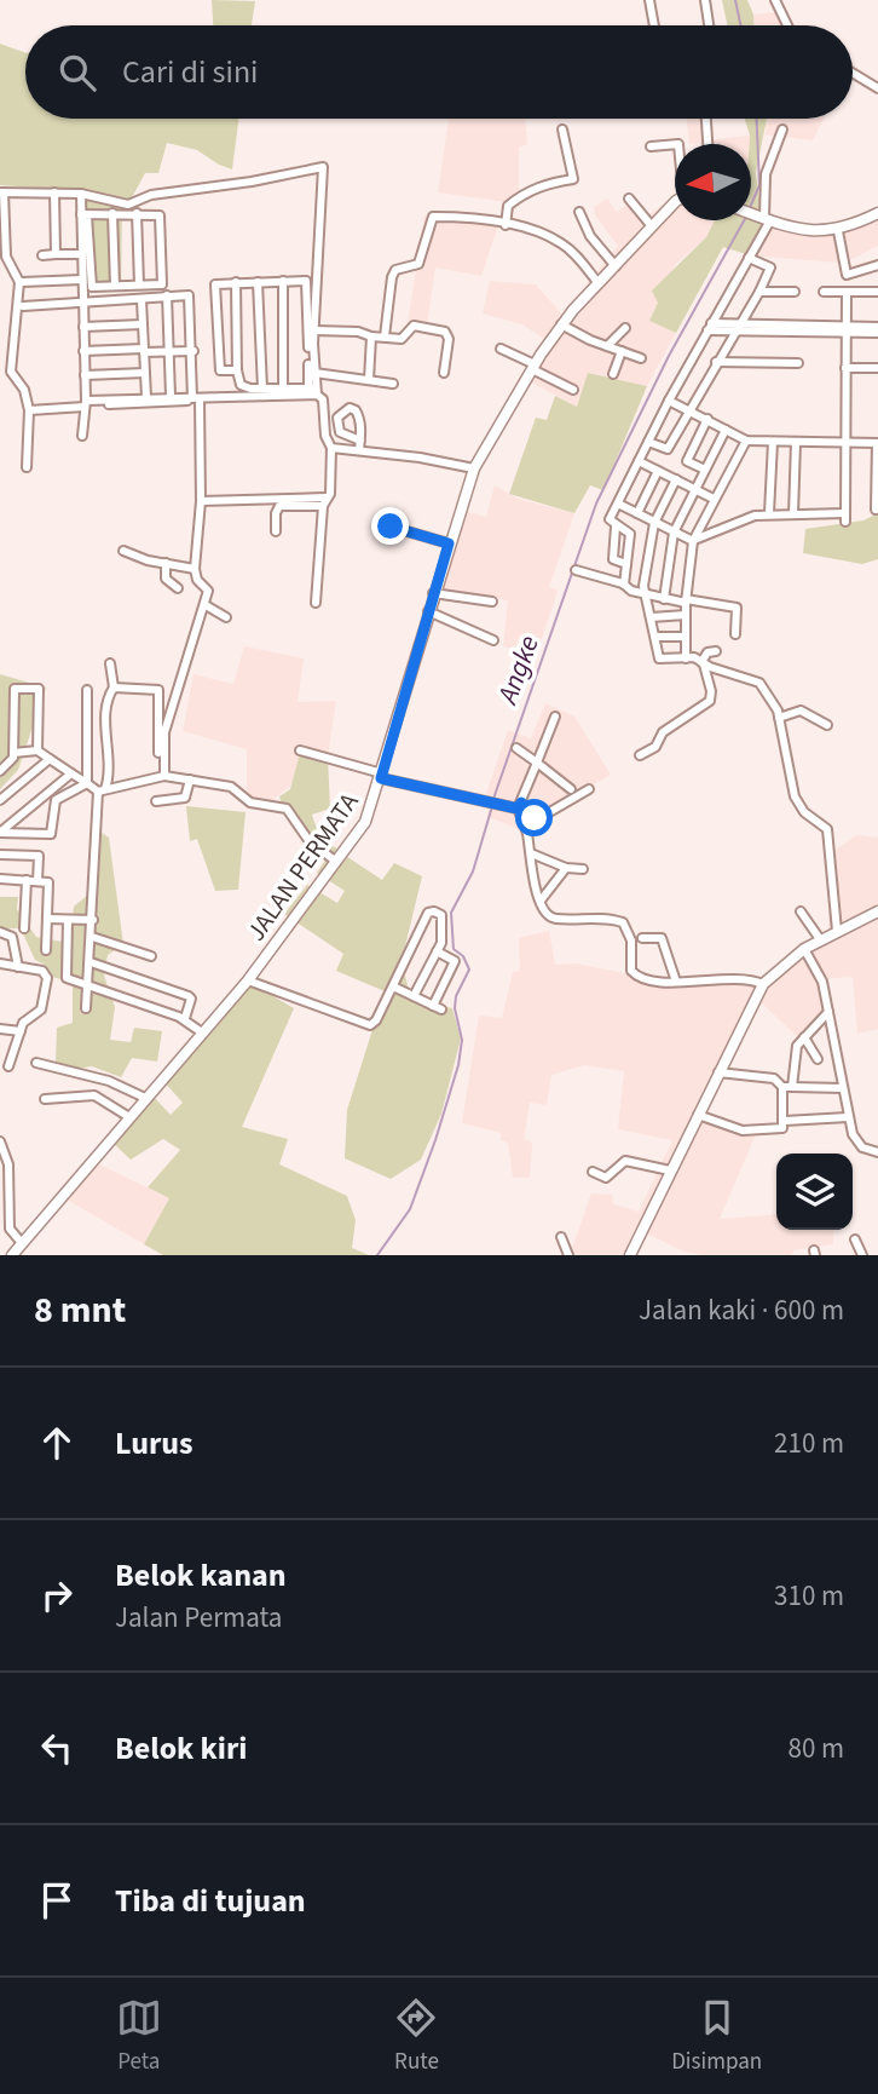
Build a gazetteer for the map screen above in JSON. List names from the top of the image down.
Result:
{
  "streets": {
    "main road": ["JALAN PERMATA"]
  },
  "water": ["Angke"],
  "north": "left",
  "page": {
    "search": "Cari di sini",
    "heading": ["8 mnt", "Jalan kaki · 600 m"],
    "list": [
      ["Lurus", "210 m"],
      ["Belok kanan", "Jalan Permata", "310 m"],
      ["Belok kiri", "80 m"],
      "Tiba di tujuan"
    ],
    "nav": ["Peta", "Rute", "Disimpan"]
  }
}
